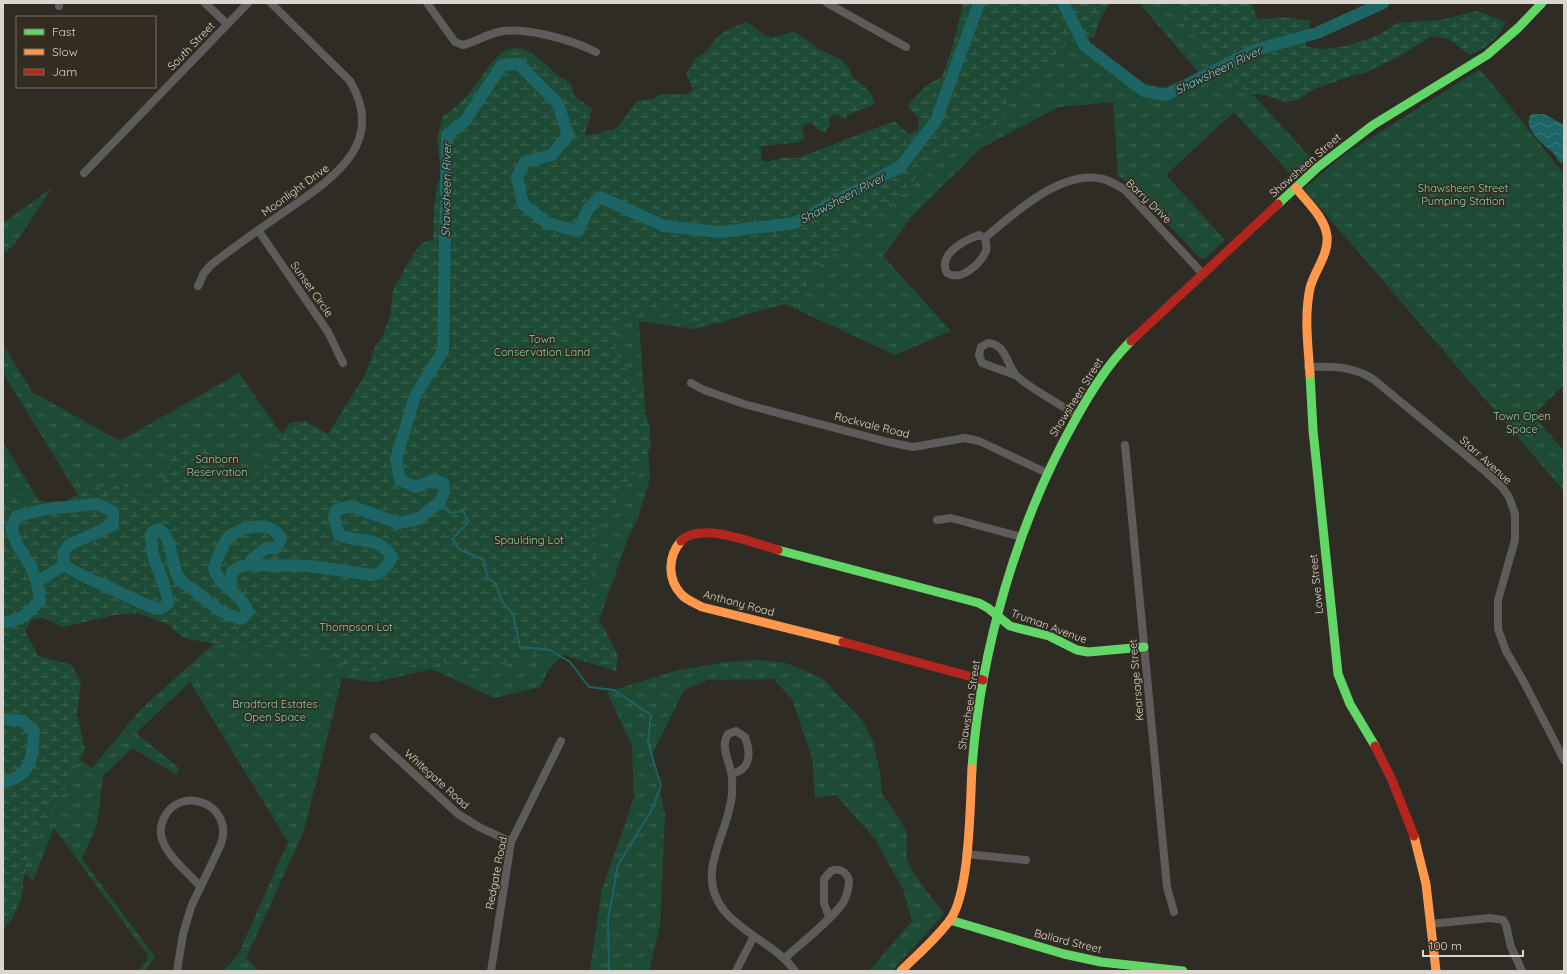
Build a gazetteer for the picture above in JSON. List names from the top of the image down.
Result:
{
  "streets": {
    "street": [
      "South Street",
      "Shawsheen Street",
      "Moonlight Drive",
      "Barry Drive",
      "Sunset Circle",
      "Rockvale Road",
      "Starr Avenue",
      "Lowe Street",
      "Anthony Road",
      "Truman Avenue",
      "Kearsage Street",
      "Whitegate Road",
      "Redgate Road",
      "Ballard Street"
    ]
  },
  "crossings": [
    ["Shawsheen Street", "Barry Drive"],
    ["Shawsheen Street", "Rockvale Road"],
    ["Shawsheen Street", "Lowe Street"],
    ["Shawsheen Street", "Anthony Road"],
    ["Shawsheen Street", "Truman Avenue"],
    ["Shawsheen Street", "Ballard Street"],
    ["Moonlight Drive", "Sunset Circle"],
    ["Starr Avenue", "Lowe Street"],
    ["Anthony Road", "Truman Avenue"],
    ["Truman Avenue", "Kearsage Street"],
    ["Whitegate Road", "Redgate Road"]
  ],
  "water": ["Shawsheen River"],
  "parks": [
    "Shawsheen Street Pumping Station",
    "Town Conservation Land",
    "Town Open Space",
    "Sanborn Reservation",
    "Spaulding Lot",
    "Thompson Lot",
    "Bradford Estates Open Space"
  ],
  "legend": ["Fast", "Slow", "Jam"],
  "scale_bar": "100 m"
}
